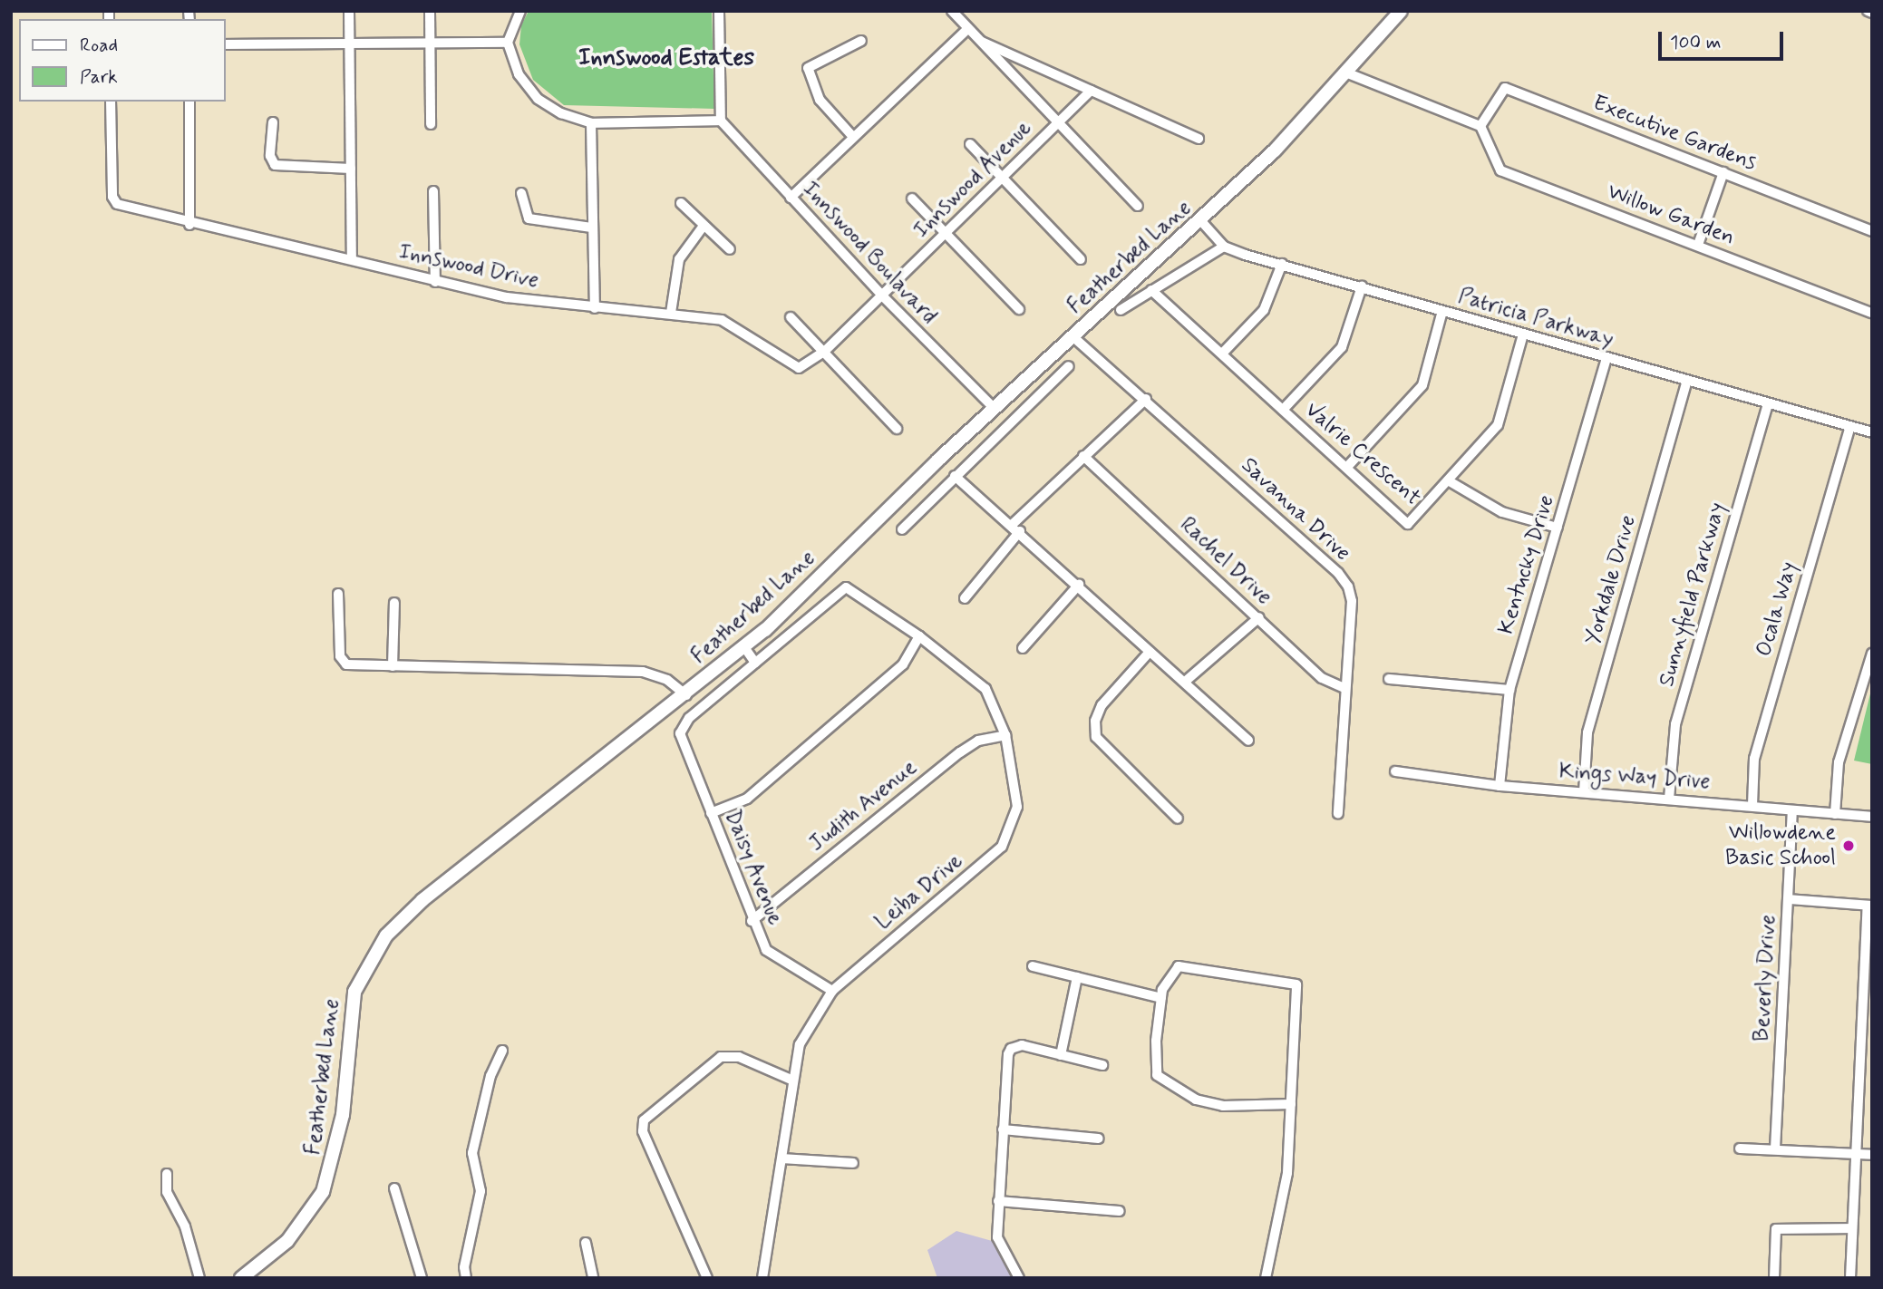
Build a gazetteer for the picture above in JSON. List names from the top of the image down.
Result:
{
  "streets": {
    "main road": ["Featherbed Lane"],
    "street": [
      "Executive Gardens",
      "Innswood Avenue",
      "Willow Garden",
      "Innswood Boulavard",
      "Innswood Drive",
      "Patricia Parkway",
      "Valrie Crescent",
      "Savanna Drive",
      "Rachel Drive",
      "Kentucky Drive",
      "Yorkdale Drive",
      "Sunnyfield Parkway",
      "Ocala Way",
      "Kings Way Drive",
      "Judith Avenue",
      "Daisy Avenue",
      "Leiba Drive",
      "Beverly Drive"
    ]
  },
  "crossings": [
    ["Executive Gardens", "Willow Garden"],
    ["Innswood Avenue", "Innswood Boulavard"],
    ["Innswood Avenue", "Innswood Drive"],
    ["Innswood Boulavard", "Featherbed Lane"],
    ["Innswood Boulavard", "Innswood Drive"],
    ["Featherbed Lane", "Savanna Drive"],
    ["Patricia Parkway", "Valrie Crescent"],
    ["Patricia Parkway", "Kentucky Drive"],
    ["Patricia Parkway", "Yorkdale Drive"],
    ["Patricia Parkway", "Sunnyfield Parkway"],
    ["Patricia Parkway", "Ocala Way"],
    ["Savanna Drive", "Rachel Drive"],
    ["Kentucky Drive", "Kings Way Drive"],
    ["Yorkdale Drive", "Kings Way Drive"],
    ["Sunnyfield Parkway", "Kings Way Drive"],
    ["Ocala Way", "Kings Way Drive"],
    ["Kings Way Drive", "Beverly Drive"],
    ["Judith Avenue", "Daisy Avenue"],
    ["Judith Avenue", "Leiba Drive"],
    ["Daisy Avenue", "Leiba Drive"]
  ],
  "districts": ["Innswood Estates"],
  "places": ["Willowdene Basic School"],
  "legend": ["Road", "Park"],
  "scale_bar": "100 m"
}
